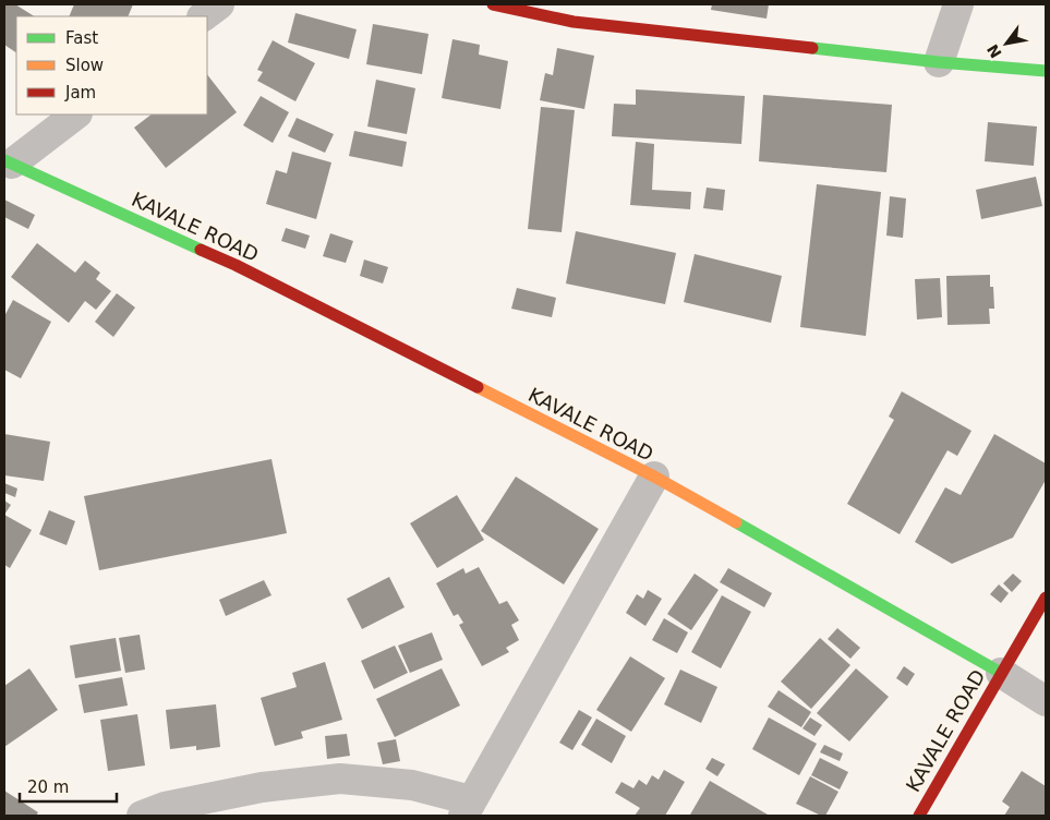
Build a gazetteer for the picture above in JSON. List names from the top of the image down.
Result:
{
  "streets": {
    "street": ["KAVALE ROAD"]
  },
  "legend": ["Fast", "Slow", "Jam"],
  "scale_bar": "20 m",
  "north": "bottom left"
}
